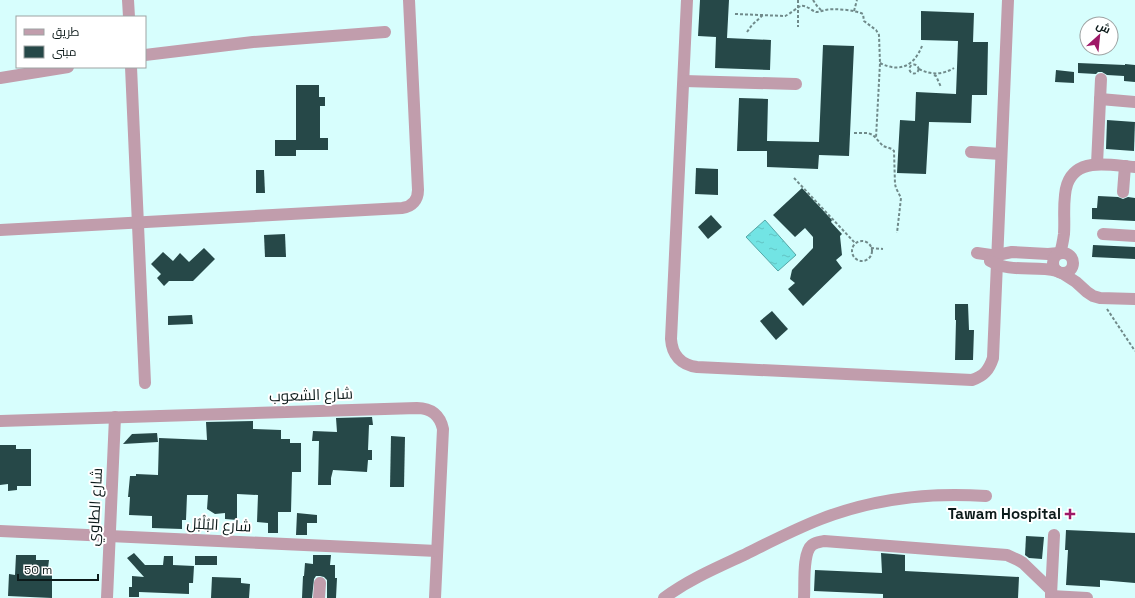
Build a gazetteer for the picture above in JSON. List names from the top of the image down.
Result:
{
  "streets": {
    "street": ["شارع الشعوب", "شارع الطاوي", "شارع البُلْبُل"]
  },
  "crossings": [
    ["شارع الشعوب", "شارع الطاوي"],
    ["شارع الشعوب", "شارع البُلْبُل"],
    ["شارع الطاوي", "شارع البُلْبُل"]
  ],
  "places": {
    "health": ["Tawam Hospital"]
  },
  "legend": ["طريق", "مبنى"],
  "scale_bar": "50 m",
  "north": "top right"
}
